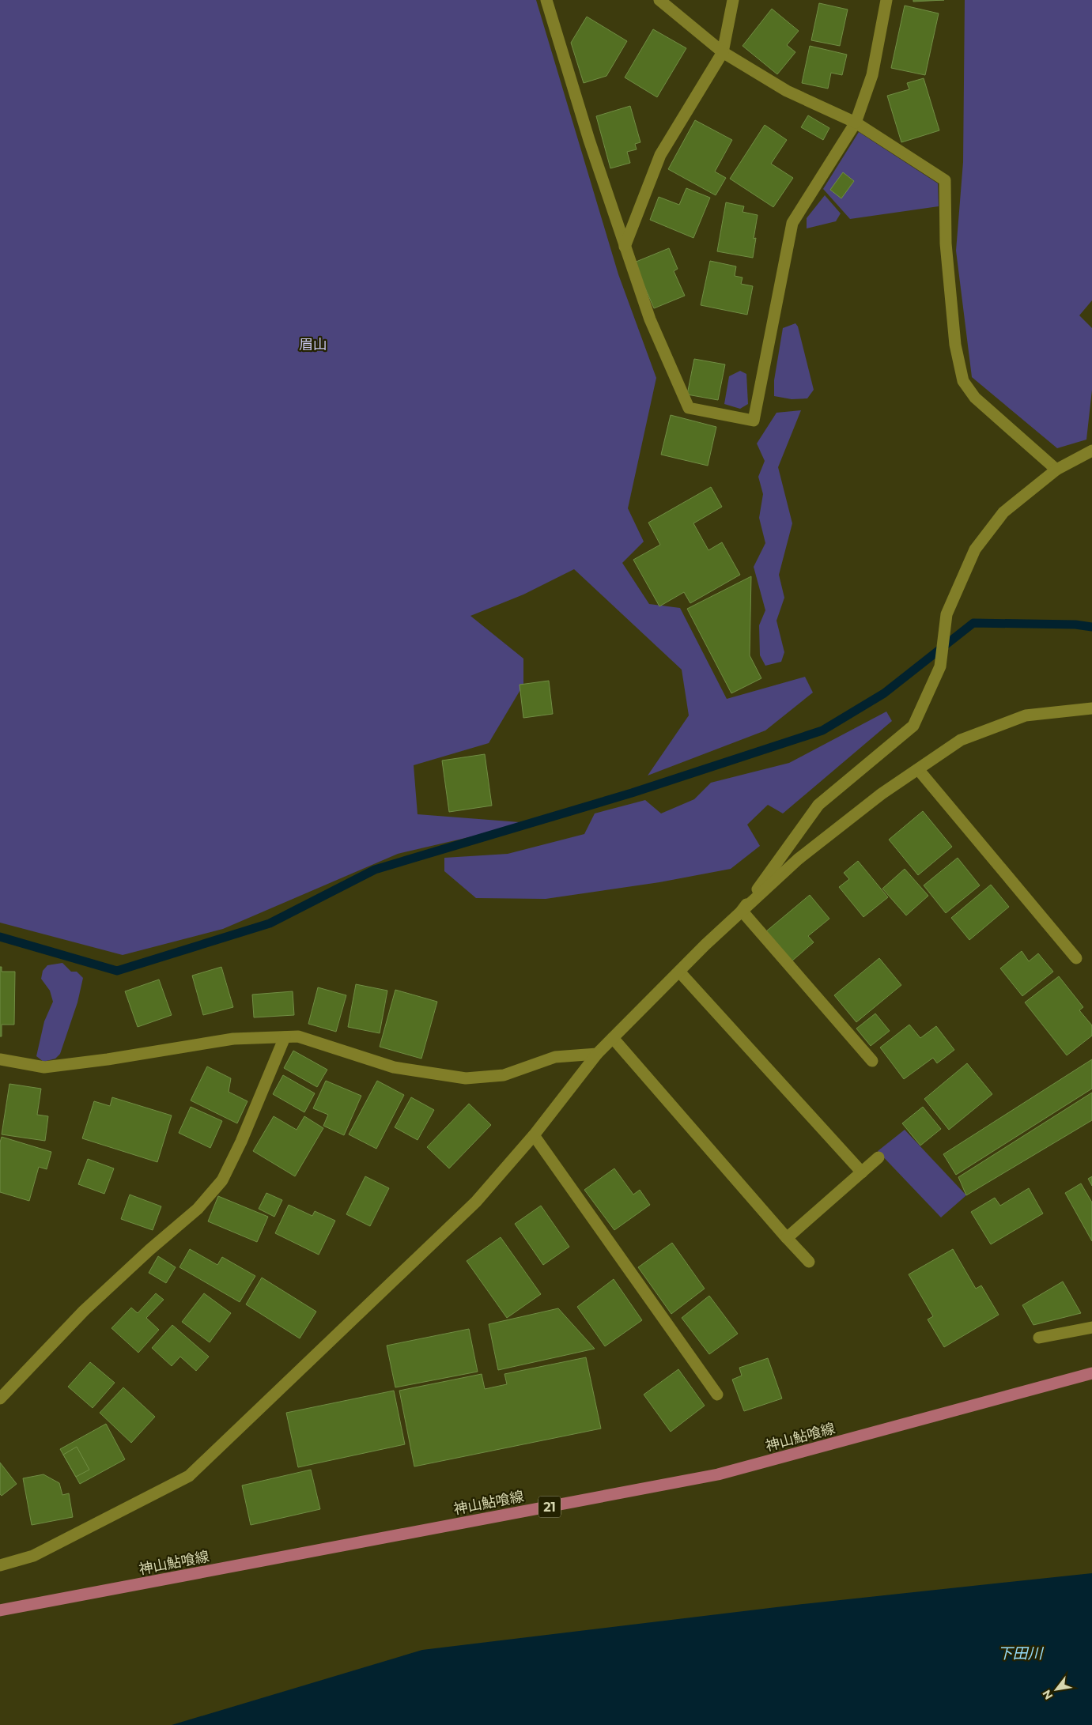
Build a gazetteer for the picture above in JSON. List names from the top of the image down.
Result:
{
  "streets": {
    "main road": ["神山鮎喰線", "21"]
  },
  "water": ["下田川"],
  "parks": ["眉山"],
  "north": "bottom left"
}
